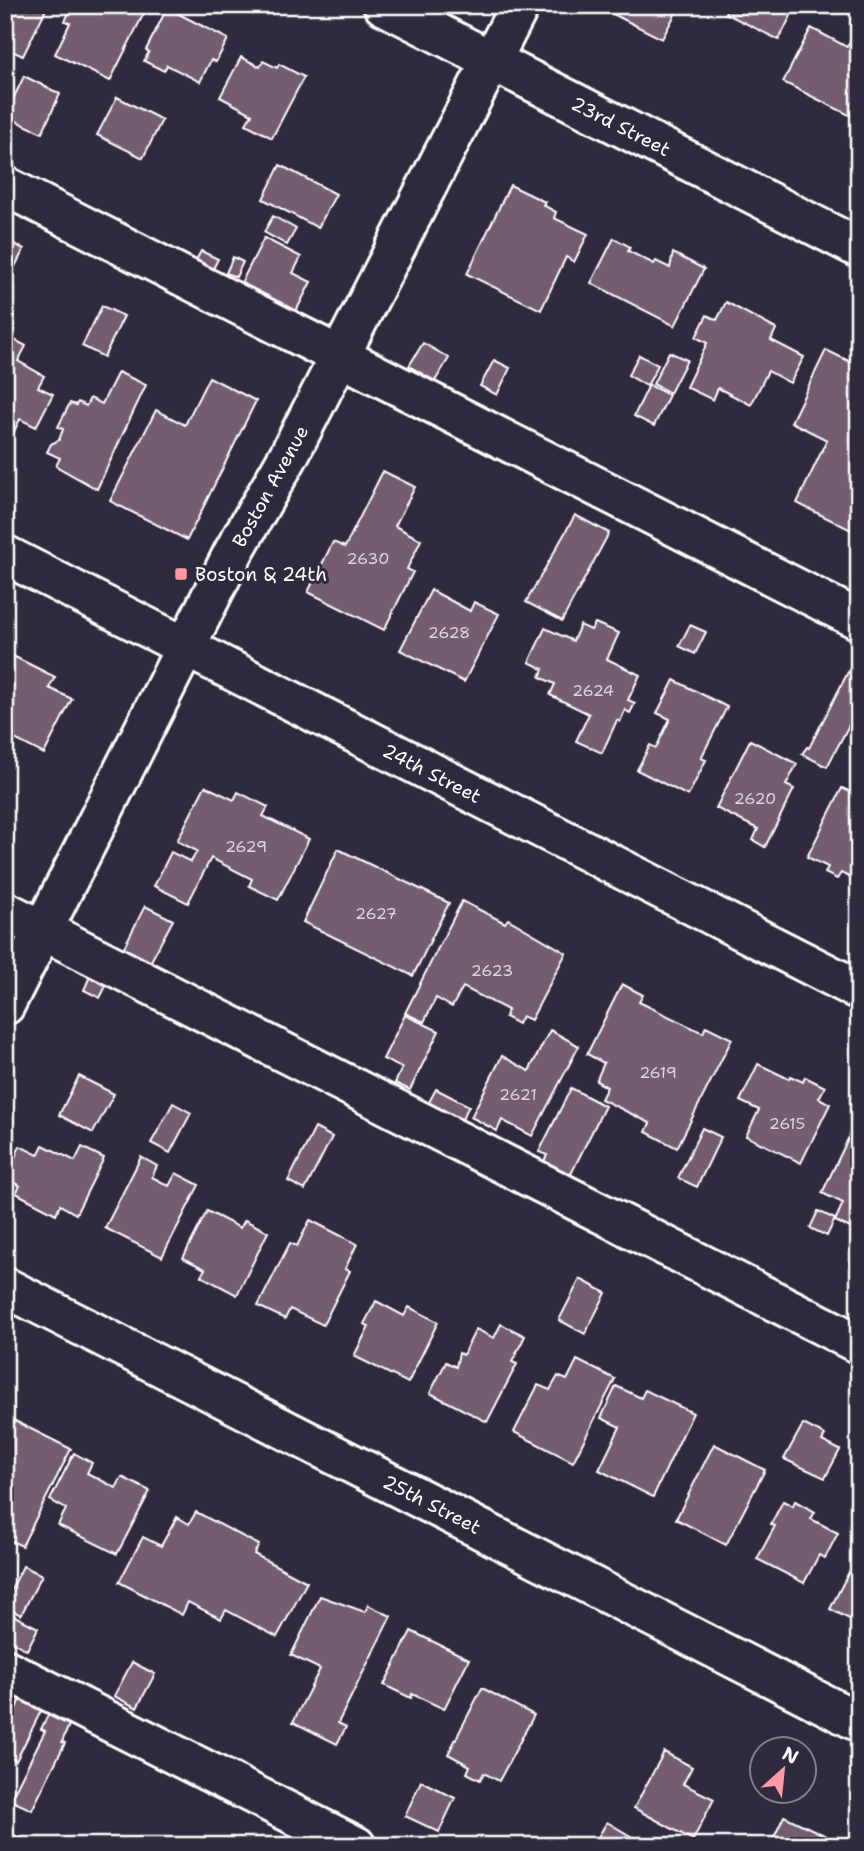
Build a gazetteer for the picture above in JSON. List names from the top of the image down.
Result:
{
  "streets": {
    "street": [
      "23rd Street",
      "Boston Avenue",
      "24th Street",
      "25th Street"
    ]
  },
  "crossings": [
    ["23rd Street", "Boston Avenue"],
    ["Boston Avenue", "24th Street"]
  ],
  "places": {
    "transit": ["Boston & 24th"]
  },
  "house_numbers": [
    "2630",
    "2628",
    "2624",
    "2620",
    "2629",
    "2627",
    "2623",
    "2619",
    "2621",
    "2615"
  ],
  "north": "top right"
}
